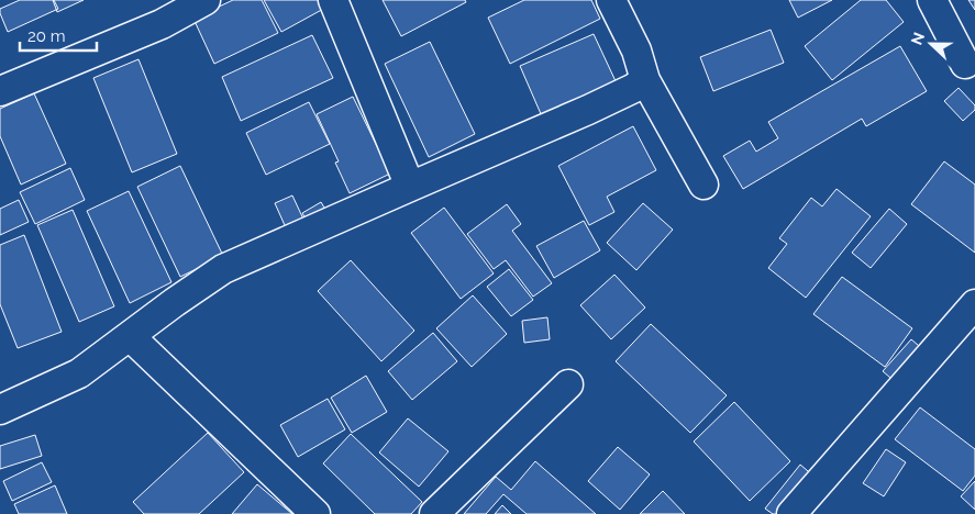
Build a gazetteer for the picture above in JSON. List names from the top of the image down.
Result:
{
  "scale_bar": "20 m",
  "north": "left"
}
